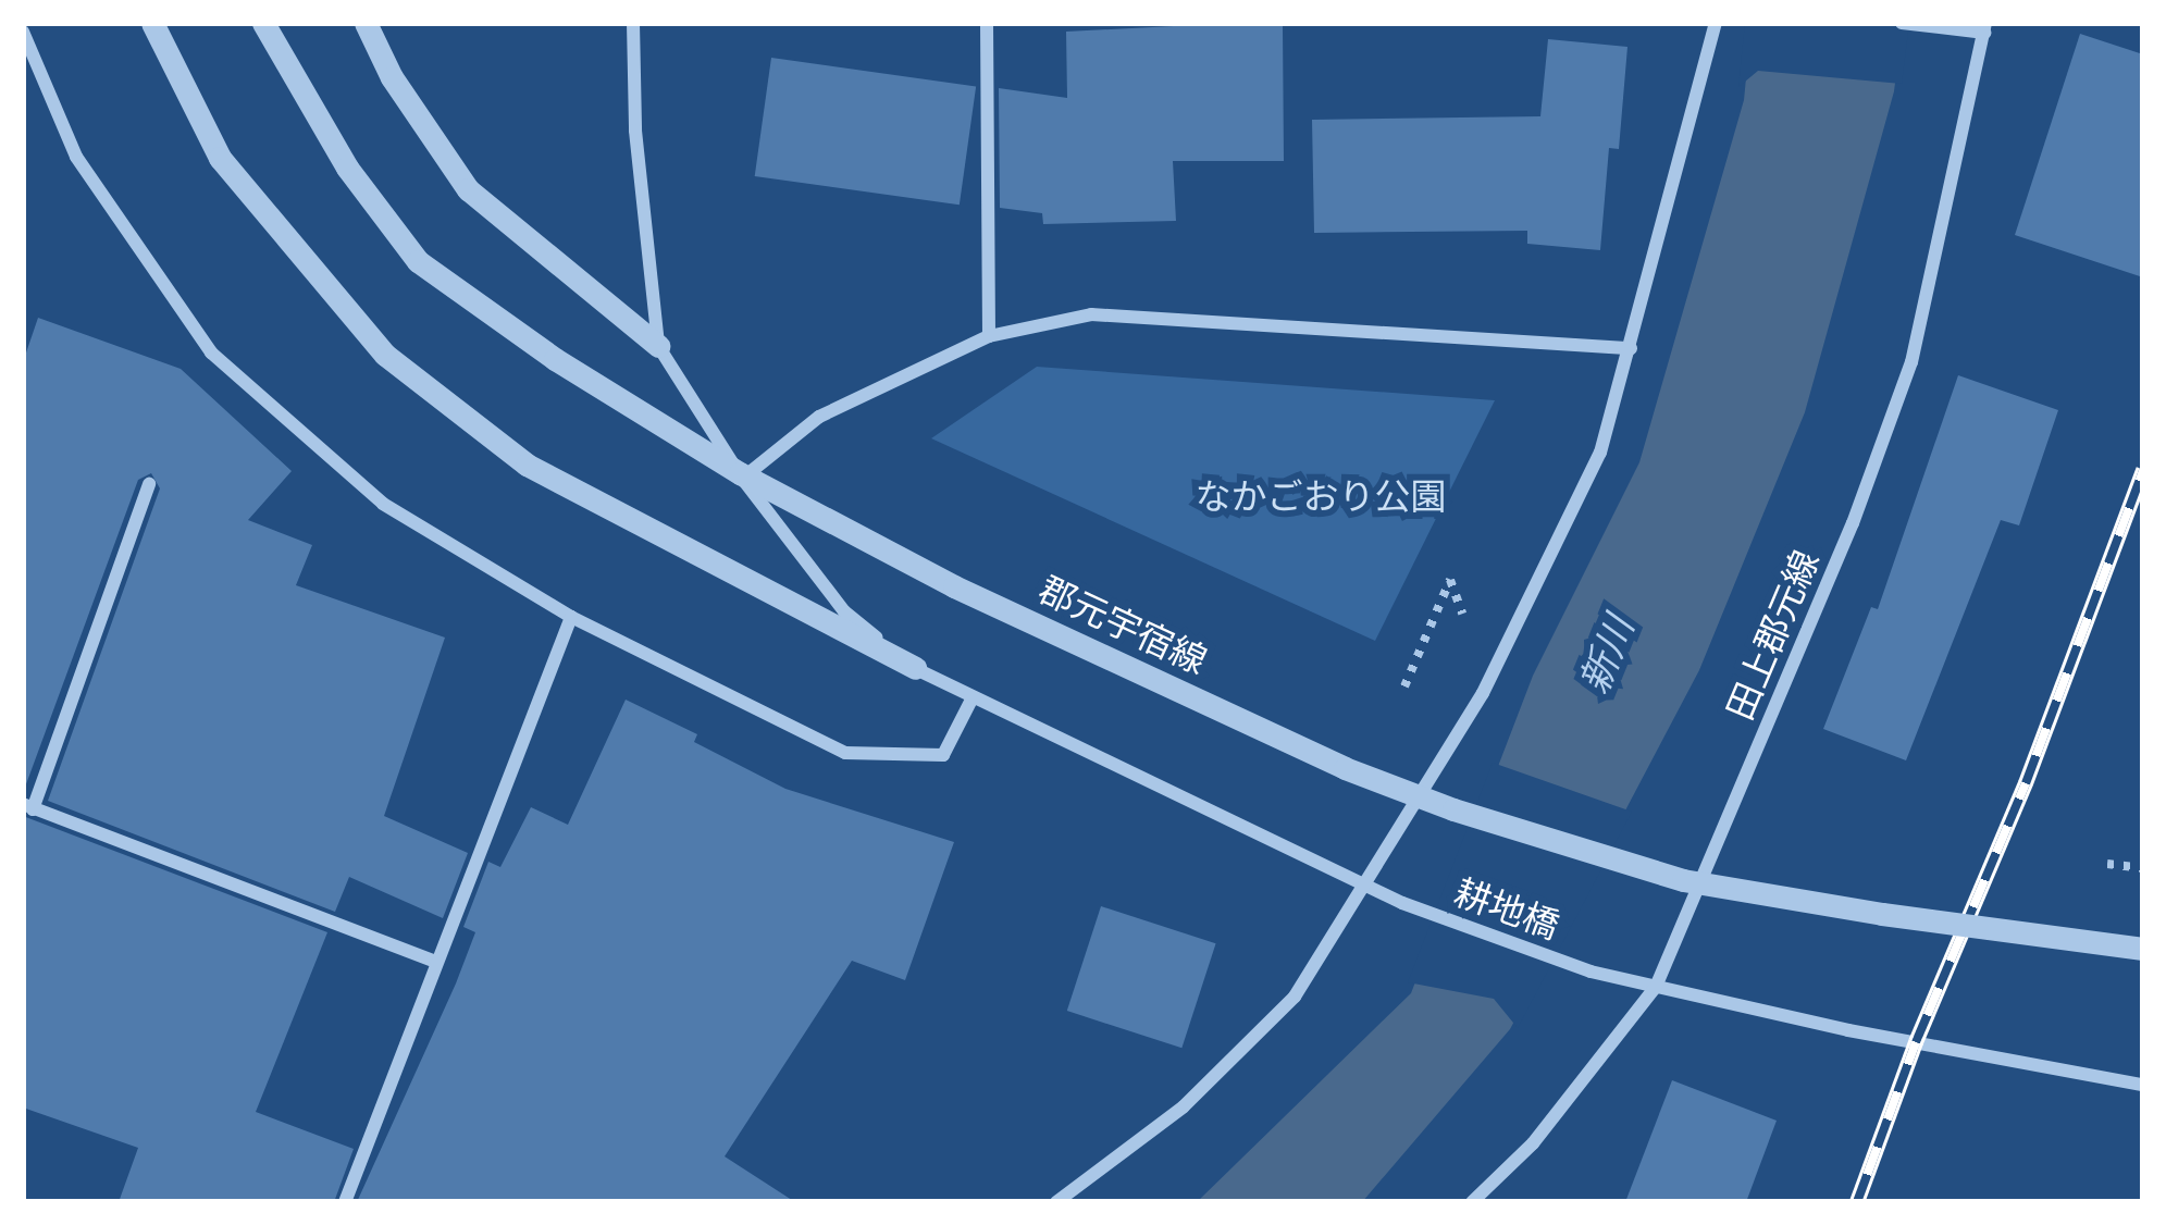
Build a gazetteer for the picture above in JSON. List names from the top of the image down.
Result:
{
  "streets": {
    "street": ["郡元宇宿線", "田上郡元線", "耕地橋"]
  },
  "crossings": [
    ["田上郡元線", "耕地橋"]
  ],
  "water": ["新川"],
  "parks": ["なかごおり公園"]
}
